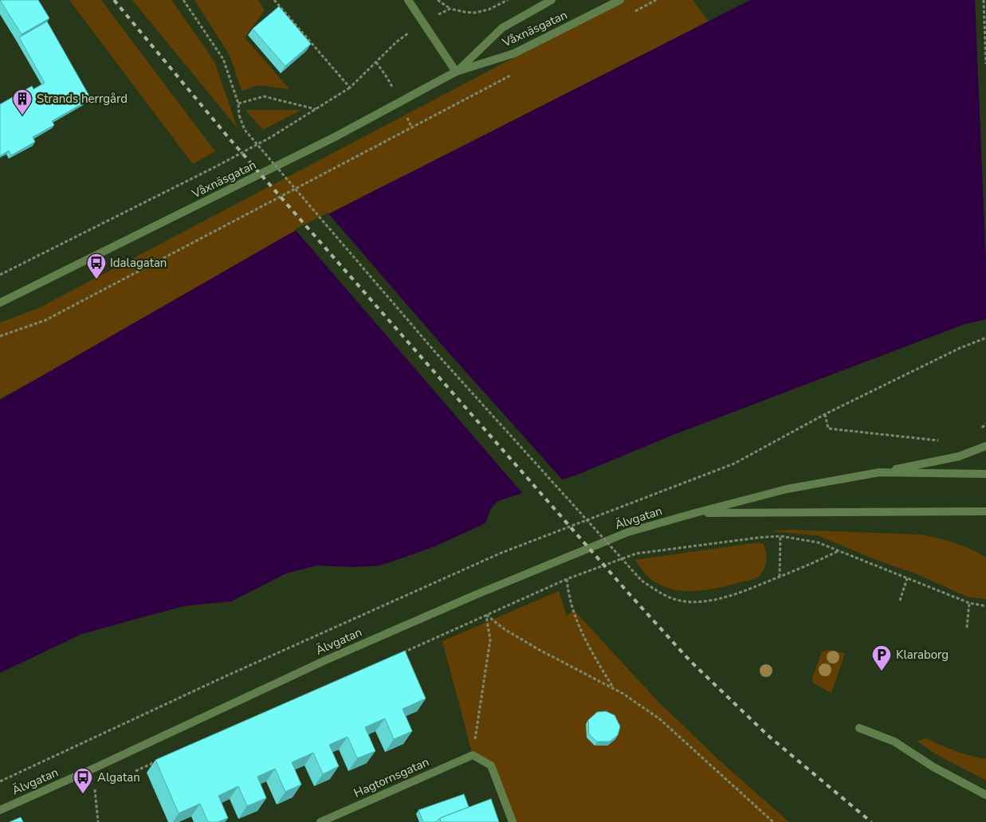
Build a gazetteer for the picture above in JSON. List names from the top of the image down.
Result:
{
  "streets": {
    "street": ["Våxnäsgatan", "Älvgatan", "Hagtornsgatan"]
  },
  "places": {
    "building": ["Strands herrgård"],
    "bus stop": ["Idalagatan", "Algatan"],
    "parking": ["Klaraborg"]
  }
}
